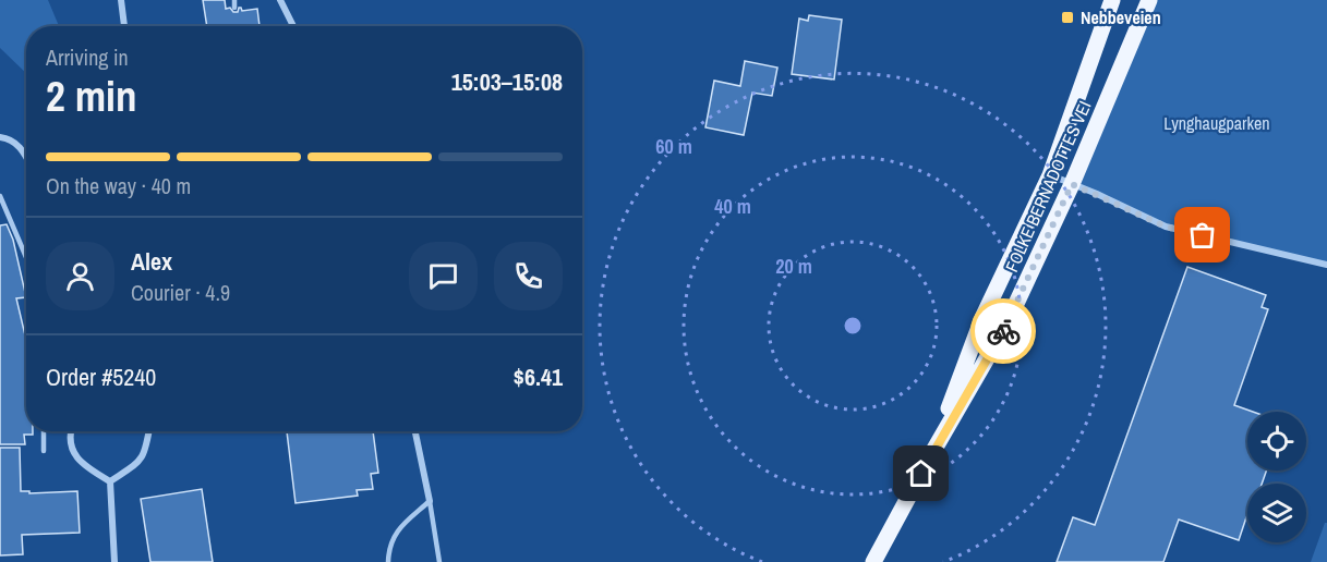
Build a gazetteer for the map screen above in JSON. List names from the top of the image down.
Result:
{
  "streets": {
    "main road": ["FOLKE BERNADOTTES VEI"]
  },
  "parks": ["Lynghaugparken"],
  "places": {
    "transit": ["Nebbeveien"]
  },
  "page": {
    "heading": ["2 min", "Arriving in", "15:03–15:08"],
    "panel": [
      "Alex",
      "Courier · 4.9",
      "Order #5240",
      "$6.41"
    ],
    "bar": "On the way · 40 m"
  },
  "rings": ["60 m", "40 m", "20 m"]
}
